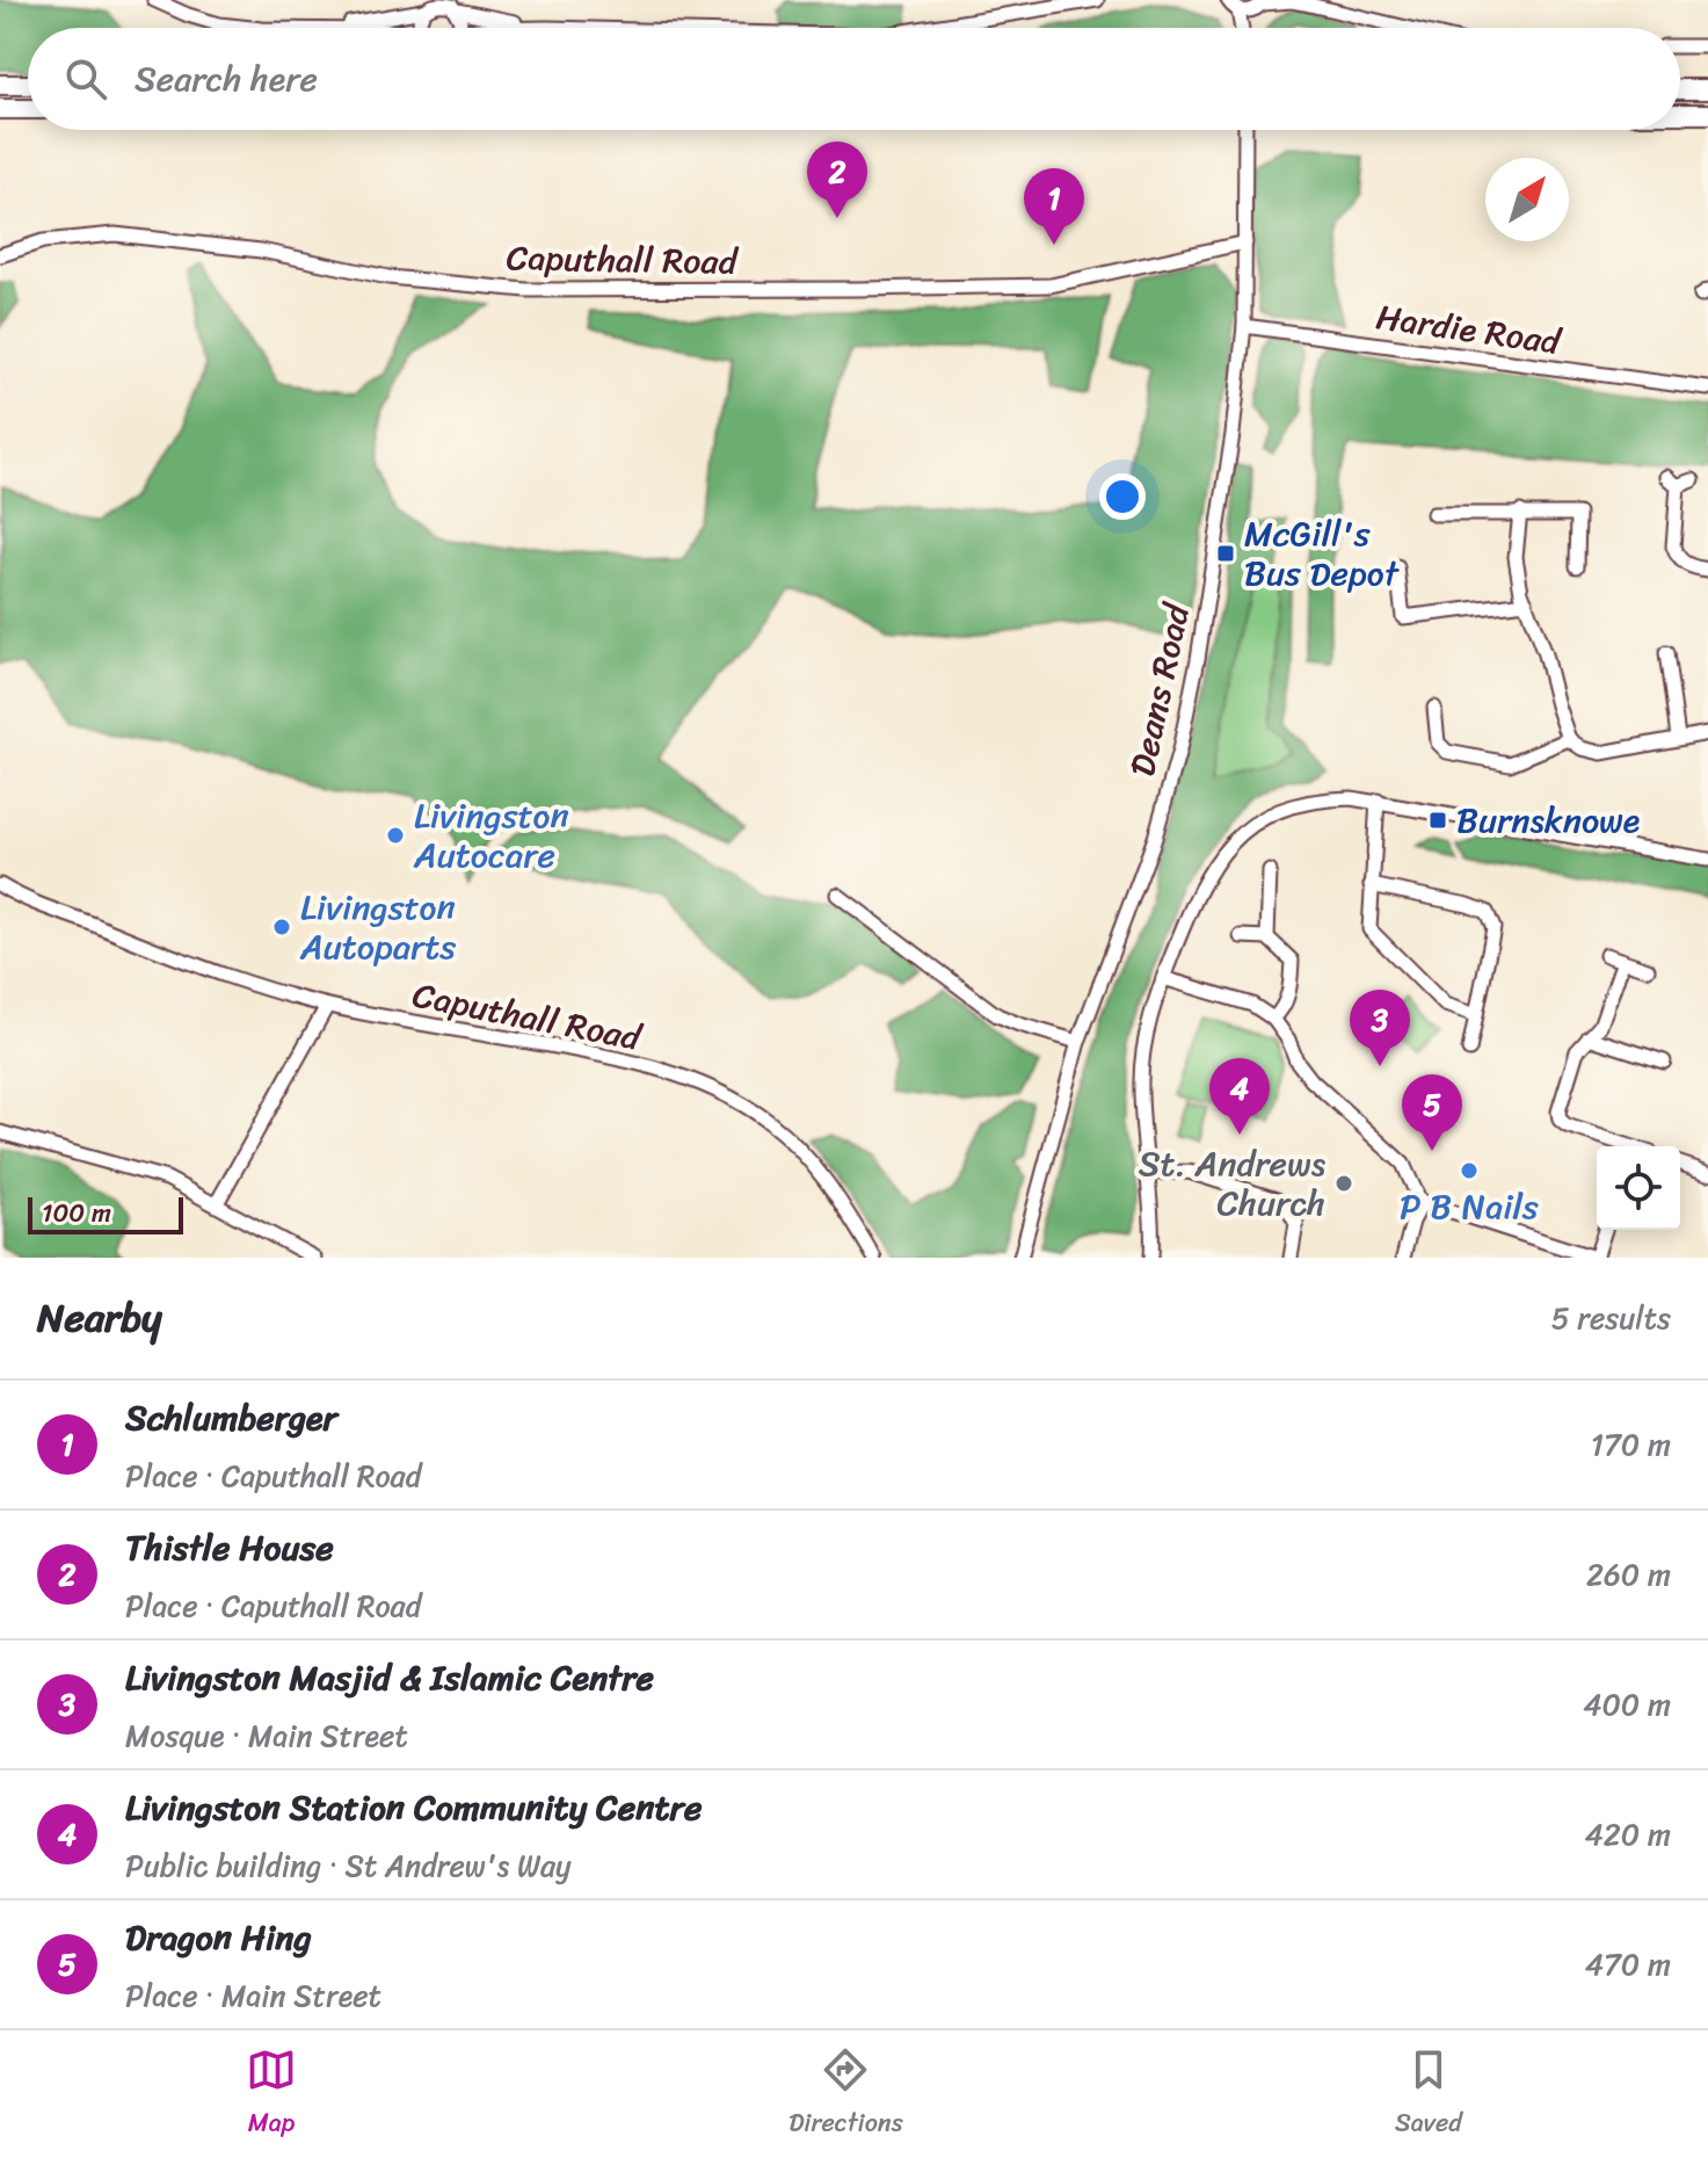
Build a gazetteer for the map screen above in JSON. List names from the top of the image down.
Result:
{
  "streets": {
    "street": ["Caputhall Road", "Hardie Road", "Deans Road"]
  },
  "crossings": [
    ["Caputhall Road", "Deans Road"],
    ["Hardie Road", "Deans Road"]
  ],
  "places": {
    "transit": ["McGill's Bus Depot", "Burnsknowe"],
    "other": [
      "Livingston Autocare",
      "Livingston Autoparts",
      "P B Nails",
      "St. Andrews Church"
    ]
  },
  "scale_bar": "100 m",
  "north": "top right",
  "page": {
    "search": "Search here",
    "pins": [
      "2",
      "1",
      "3",
      "4",
      "5"
    ],
    "scale": "100 m",
    "heading": ["Nearby", "5 results"],
    "list": [
      {
        "mark": "1",
        "name": "Schlumberger",
        "note": "Place · Caputhall Road",
        "value": "170 m"
      },
      {
        "mark": "2",
        "name": "Thistle House",
        "note": "Place · Caputhall Road",
        "value": "260 m"
      },
      {
        "mark": "3",
        "name": "Livingston Masjid & Islamic Centre",
        "note": "Mosque · Main Street",
        "value": "400 m"
      },
      {
        "mark": "4",
        "name": "Livingston Station Community Centre",
        "note": "Public building · St Andrew's Way",
        "value": "420 m"
      },
      {
        "mark": "5",
        "name": "Dragon Hing",
        "note": "Place · Main Street",
        "value": "470 m"
      }
    ],
    "nav": ["Map", "Directions", "Saved"]
  }
}
